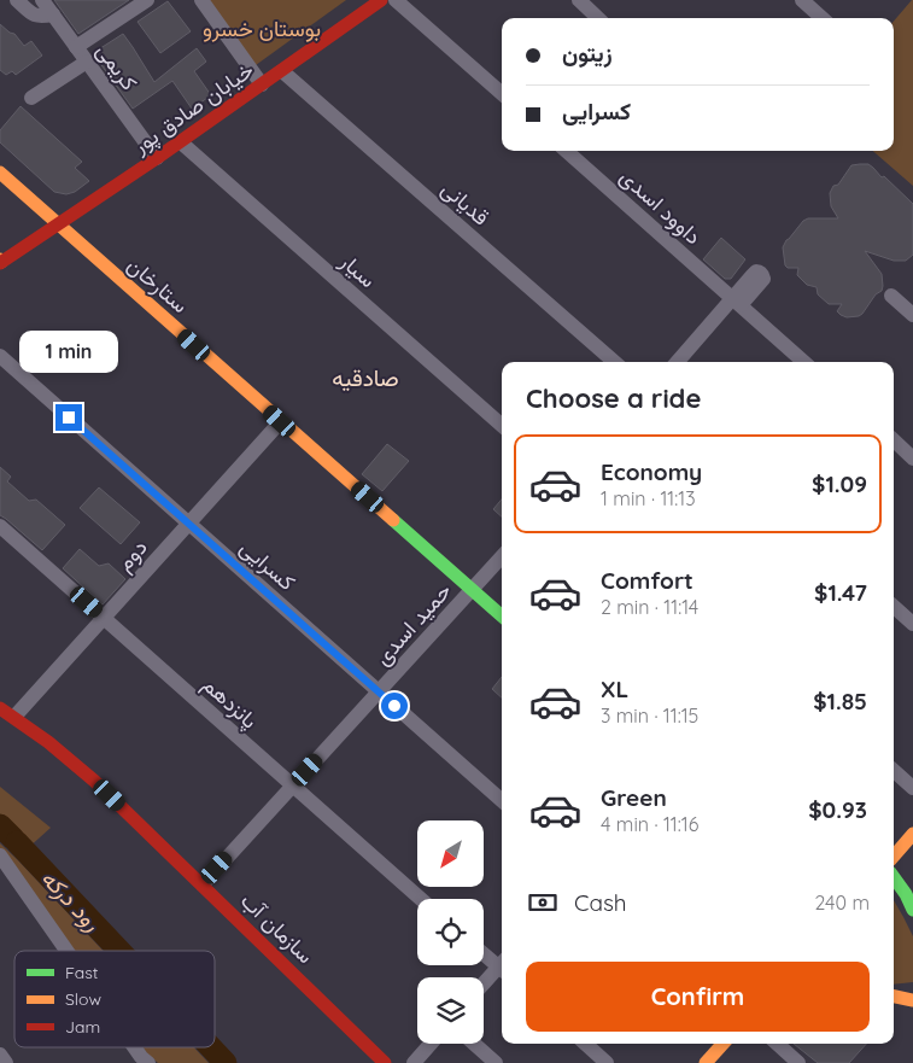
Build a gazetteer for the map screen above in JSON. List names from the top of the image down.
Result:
{
  "streets": {
    "main road": ["خیابان صادق پور", "ستارخان", "سازمان آب"],
    "street": [
      "کریمی",
      "قدیانی",
      "داوود اسدی",
      "سیار",
      "دوم",
      "کسرایی",
      "حمید اسدی",
      "پانزدهم"
    ]
  },
  "crossings": [
    ["کریمی", "خیابان صادق پور"],
    ["خیابان صادق پور", "قدیانی"],
    ["خیابان صادق پور", "سیار"],
    ["خیابان صادق پور", "ستارخان"],
    ["ستارخان", "دوم"],
    ["ستارخان", "حمید اسدی"],
    ["دوم", "کسرایی"],
    ["دوم", "پانزدهم"],
    ["دوم", "سازمان آب"],
    ["کسرایی", "حمید اسدی"],
    ["حمید اسدی", "پانزدهم"],
    ["حمید اسدی", "سازمان آب"]
  ],
  "districts": ["صادقیه"],
  "water": ["رود درکه"],
  "parks": ["بوستان خسرو"],
  "legend": ["Fast", "Slow", "Jam"],
  "north": "bottom left",
  "page": {
    "banner": ["زیتون", "کسرایی"],
    "bubble": "1 min",
    "heading": "Choose a ride",
    "list": [
      {
        "name": "Economy",
        "note": "1 min · 11:13",
        "value": "$1.09"
      },
      {
        "name": "Comfort",
        "note": "2 min · 11:14",
        "value": "$1.47"
      },
      {
        "name": "XL",
        "note": "3 min · 11:15",
        "value": "$1.85"
      },
      {
        "name": "Green",
        "note": "4 min · 11:16",
        "value": "$0.93"
      }
    ],
    "pay": ["Cash", "240 m"],
    "buttons": "Confirm"
  }
}
